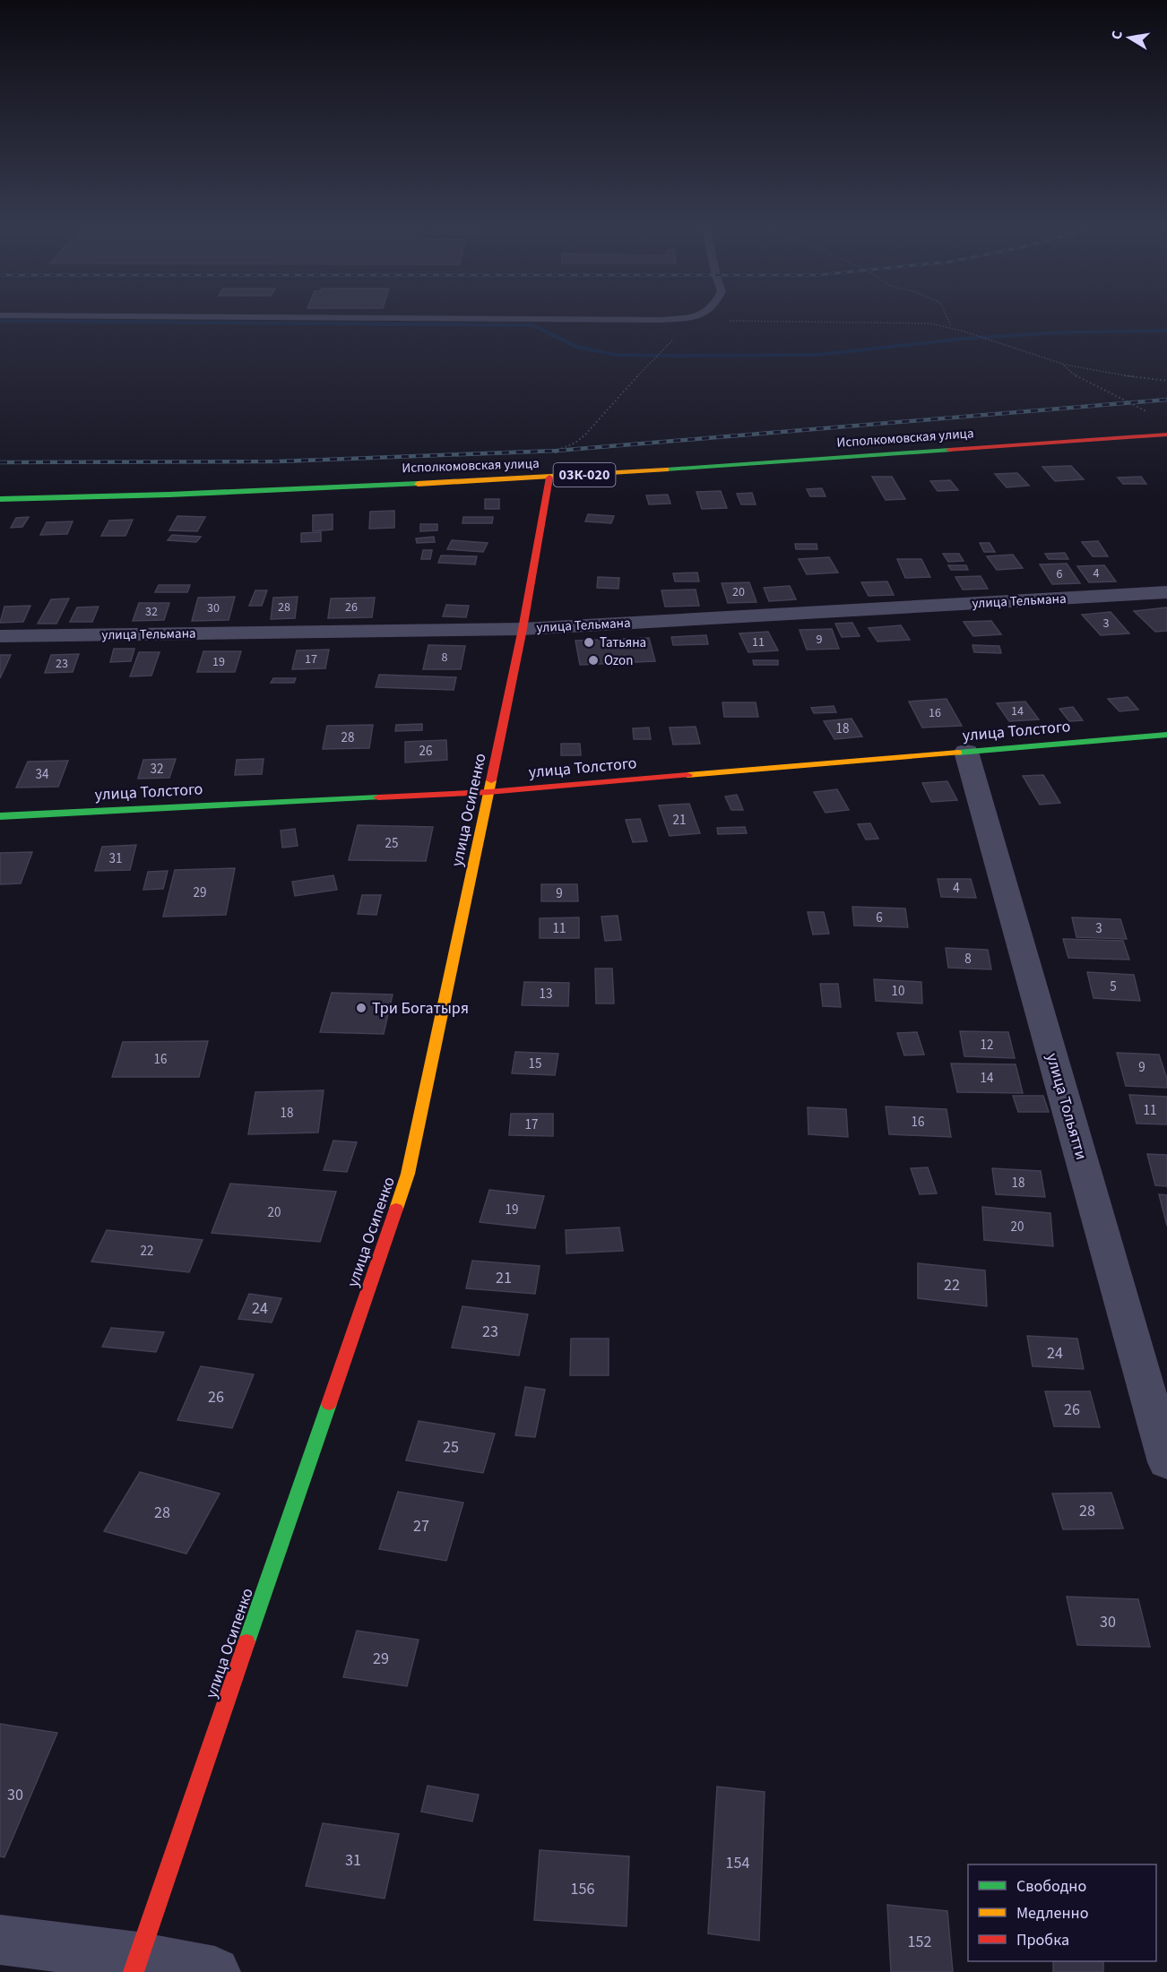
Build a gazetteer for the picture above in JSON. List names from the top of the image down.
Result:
{
  "streets": {
    "street": [
      "Исполкомовская улица",
      "03К-020",
      "улица Тельмана",
      "улица Толстого",
      "улица Осипенко",
      "улица Тольятти"
    ]
  },
  "crossings": [
    ["Исполкомовская улица", "улица Осипенко"],
    ["улица Тельмана", "улица Осипенко"],
    ["улица Толстого", "улица Осипенко"],
    ["улица Толстого", "улица Тольятти"]
  ],
  "places": ["Татьяна", "Ozon", "Три Богатыря"],
  "house_numbers": [
    "4",
    "6",
    "20",
    "28",
    "26",
    "30",
    "32",
    "3",
    "9",
    "11",
    "8",
    "17",
    "19",
    "23",
    "14",
    "16",
    "18",
    "28",
    "26",
    "32",
    "34",
    "21",
    "25",
    "31",
    "4",
    "29",
    "9",
    "6",
    "11",
    "3",
    "8",
    "5",
    "10",
    "13",
    "12",
    "16",
    "15",
    "9",
    "14",
    "11",
    "18",
    "16",
    "17",
    "18",
    "19",
    "20",
    "20",
    "22",
    "21",
    "22",
    "24",
    "23",
    "24",
    "26",
    "26",
    "25",
    "28",
    "28",
    "27",
    "30",
    "29",
    "30",
    "31",
    "154",
    "156",
    "152"
  ],
  "legend": ["Свободно", "Медленно", "Пробка"],
  "north": "left"
}
